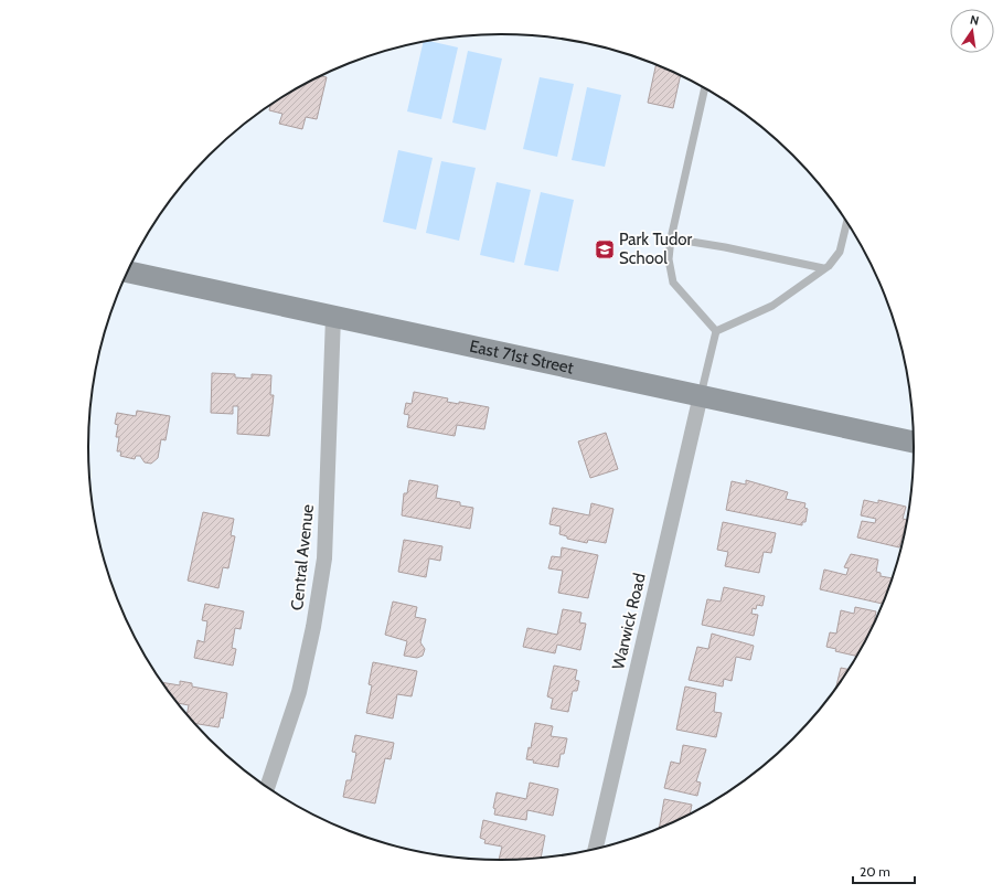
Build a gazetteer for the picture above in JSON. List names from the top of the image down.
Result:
{
  "streets": {
    "main road": ["East 71st Street"],
    "street": ["Central Avenue", "Warwick Road"]
  },
  "crossings": [
    ["East 71st Street", "Central Avenue"],
    ["East 71st Street", "Warwick Road"]
  ],
  "places": {
    "school or university": ["Park Tudor School"]
  },
  "scale_bar": "20 m",
  "north": "top"
}
